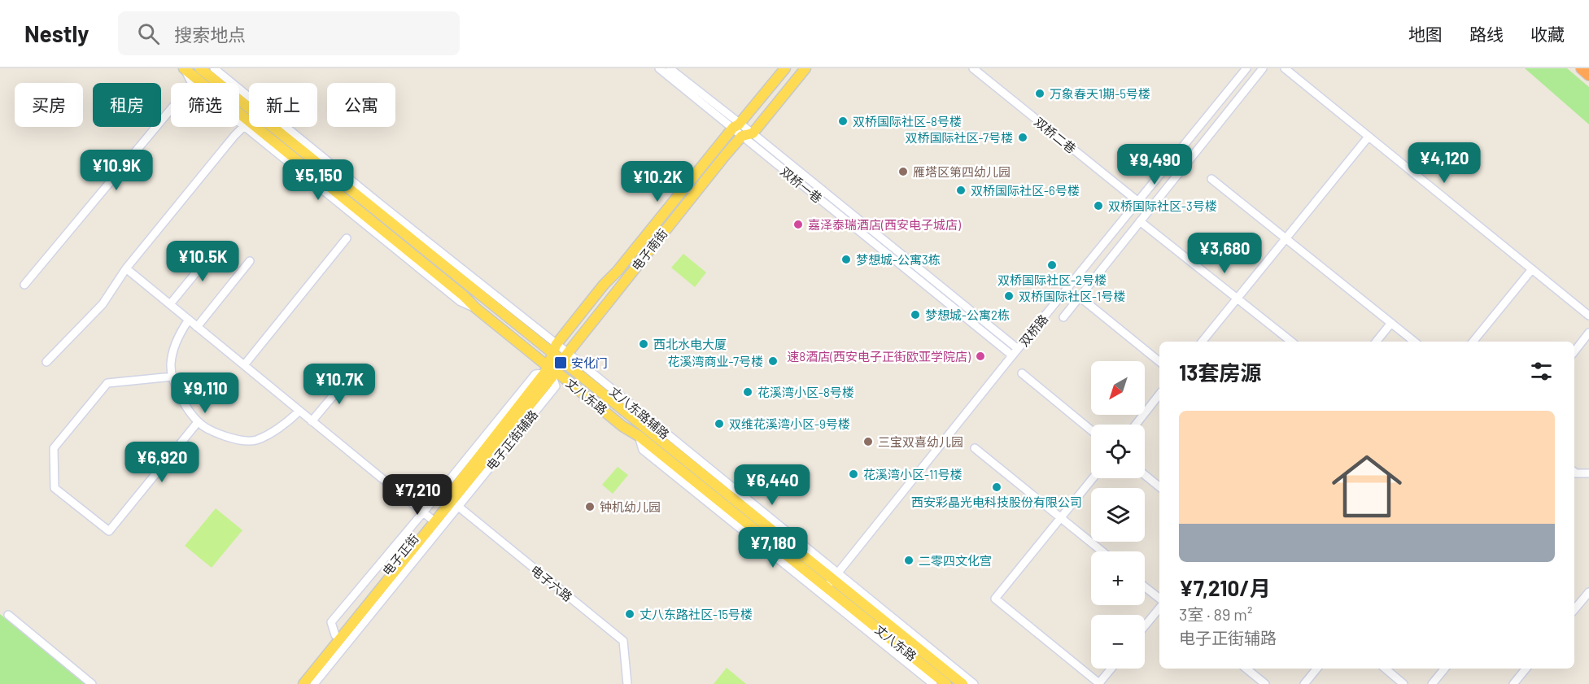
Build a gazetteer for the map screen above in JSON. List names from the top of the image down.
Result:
{
  "streets": {
    "main road": ["电子南街", "丈八东路", "电子正街"],
    "street": [
      "双桥二巷",
      "双桥一巷",
      "双桥路",
      "电子六路"
    ]
  },
  "crossings": [
    ["双桥二巷", "双桥路"],
    ["双桥一巷", "电子南街"],
    ["双桥一巷", "双桥路"],
    ["电子南街", "丈八东路"],
    ["电子南街", "电子正街"],
    ["双桥路", "丈八东路"],
    ["丈八东路", "电子正街"],
    ["电子正街", "电子六路"]
  ],
  "places": {
    "other": [
      "万象春天1期-5号楼",
      "双桥国际社区-8号楼",
      "双桥国际社区-7号楼",
      "雁塔区第四幼儿园",
      "双桥国际社区-6号楼",
      "双桥国际社区-3号楼",
      "嘉泽泰瑞酒店(西安电子城店)",
      "梦想城-公寓3栋",
      "双桥国际社区-2号楼",
      "双桥国际社区-1号楼",
      "梦想城-公寓2栋",
      "西北水电大厦",
      "速8酒店(西安电子正街欧亚学院店)",
      "花溪湾商业-7号楼",
      "花溪湾小区-8号楼",
      "双维花溪湾小区-9号楼",
      "三宝双喜幼儿园",
      "花溪湾小区-11号楼",
      "西安彩晶光电科技股份有限公司",
      "钟机幼儿园",
      "二零四文化宫",
      "丈八东路社区-15号楼"
    ],
    "transit": ["安化门"]
  },
  "north": "bottom left",
  "page": {
    "header": "Nestly",
    "search": "搜索地点",
    "nav": ["地图", "路线", "收藏"],
    "chip": [
      "买房",
      "租房",
      "筛选",
      "新上",
      "公寓"
    ],
    "price": [
      "¥4,120",
      "¥9,490",
      "¥10.9K",
      "¥5,150",
      "¥10.2K",
      "¥3,680",
      "¥10.5K",
      "¥10.7K",
      "¥9,110",
      "¥6,920",
      "¥6,440",
      "¥7,210",
      "¥7,180"
    ],
    "heading": "13套房源",
    "map_buttons": ["+", "−"],
    "list": [
      {
        "name": "¥7,210/月",
        "note": "3室 · 89 m² · 电子正街辅路"
      }
    ]
  }
}
